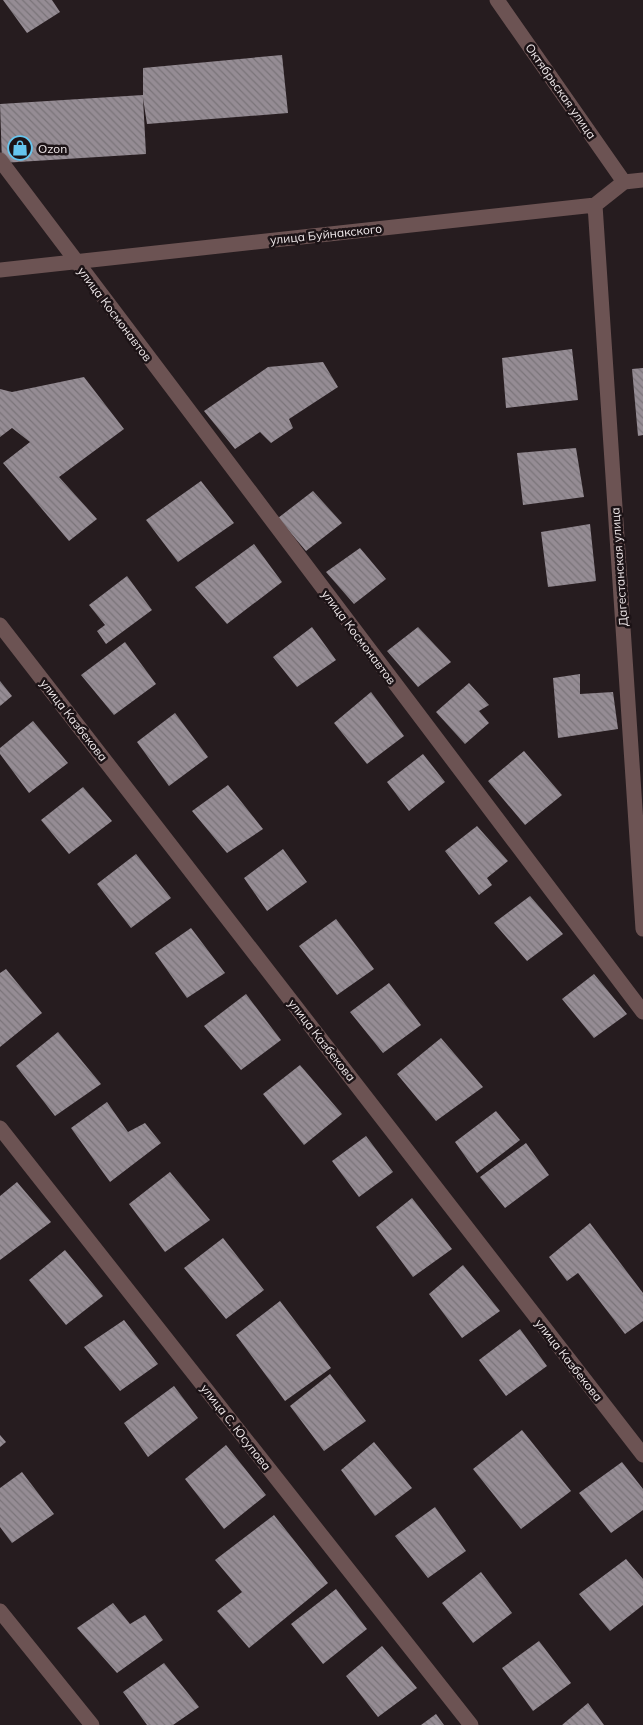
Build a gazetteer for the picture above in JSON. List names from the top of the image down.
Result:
{
  "streets": {
    "street": [
      "Октябрьская улица",
      "улица Буйнакского",
      "улица Космонавтов",
      "Дагестанская улица",
      "улица Казбекова",
      "улица С. Юсупова"
    ]
  },
  "crossings": [
    ["улица Буйнакского", "улица Космонавтов"],
    ["улица Буйнакского", "Дагестанская улица"]
  ],
  "places": {
    "shop": ["Ozon"]
  }
}
